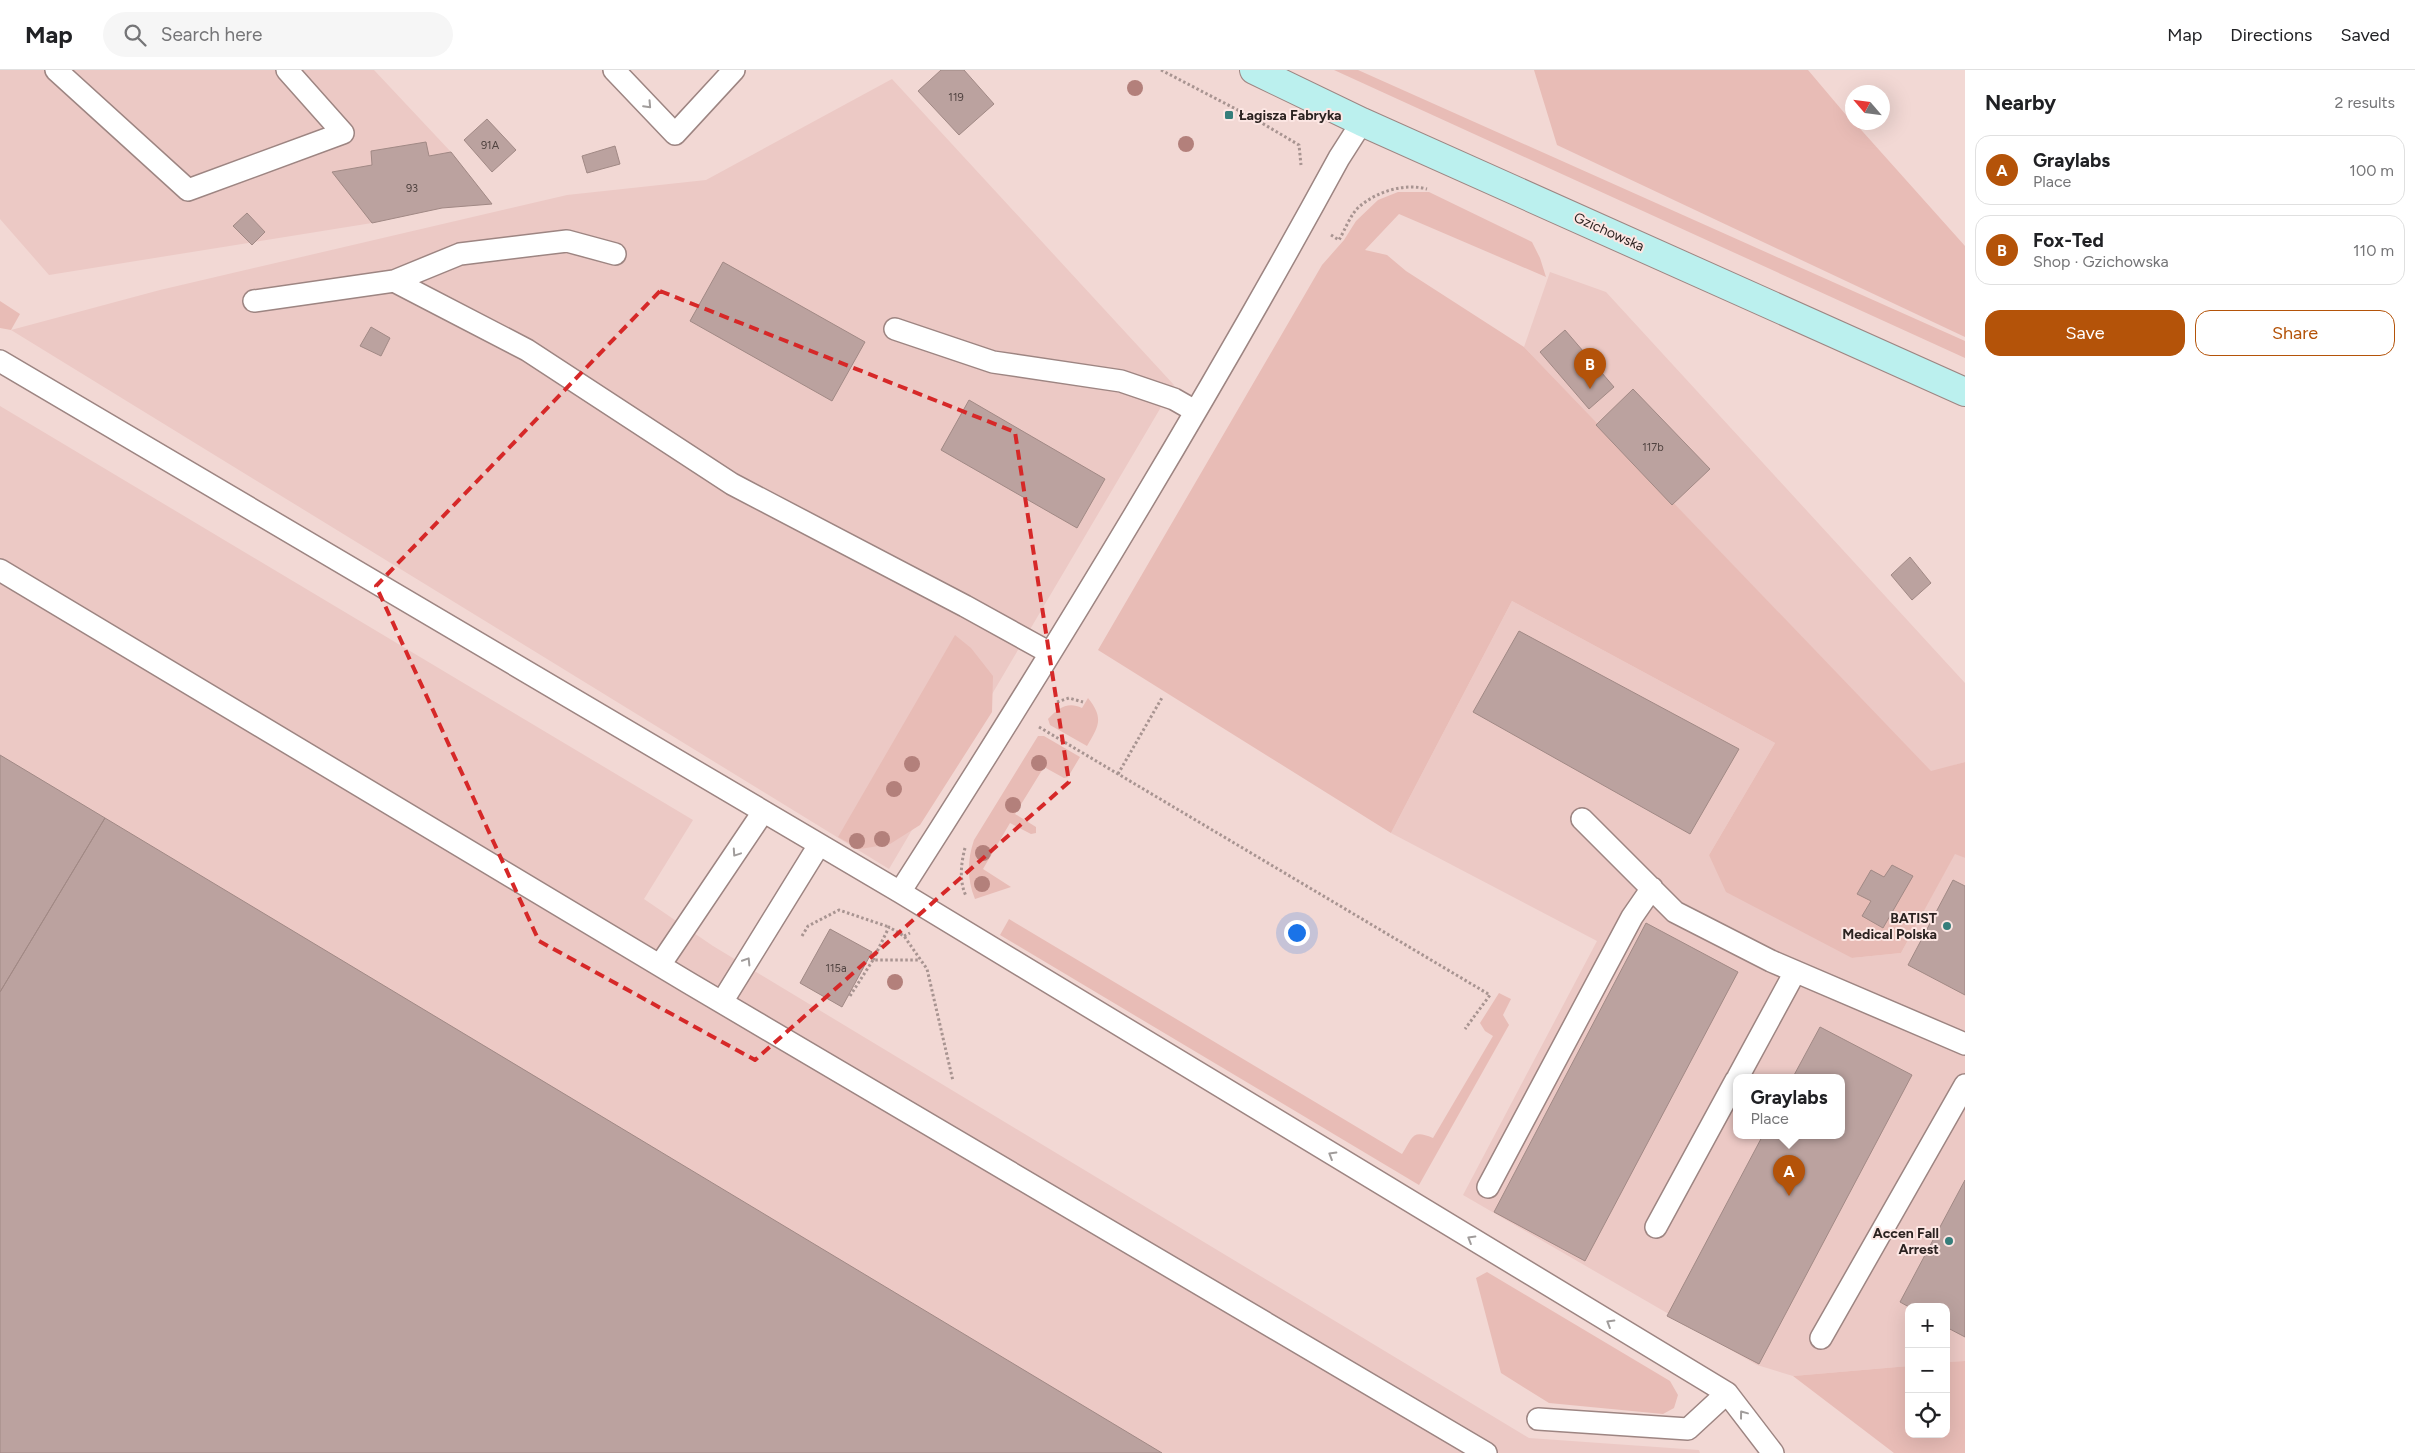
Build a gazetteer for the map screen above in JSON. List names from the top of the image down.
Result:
{
  "streets": {
    "street": ["Gzichowska"]
  },
  "places": {
    "transit": ["Łagisza Fabryka"],
    "other": ["BATIST Medical Polska", "Accen Fall Arrest"]
  },
  "house_numbers": [
    "119",
    "91A",
    "93",
    "117b",
    "115a"
  ],
  "north": "top left",
  "page": {
    "header": "Map",
    "search": "Search here",
    "nav": ["Map", "Directions", "Saved"],
    "heading": ["Nearby", "2 results"],
    "list": [
      {
        "mark": "A",
        "name": "Graylabs",
        "note": "Place",
        "value": "100 m"
      },
      {
        "mark": "B",
        "name": "Fox-Ted",
        "note": "Shop · Gzichowska",
        "value": "110 m"
      }
    ],
    "buttons": ["Save", "Share"],
    "pins": ["B", "A"],
    "popup": ["Graylabs", "Place"],
    "map_buttons": ["+", "−"]
  }
}
